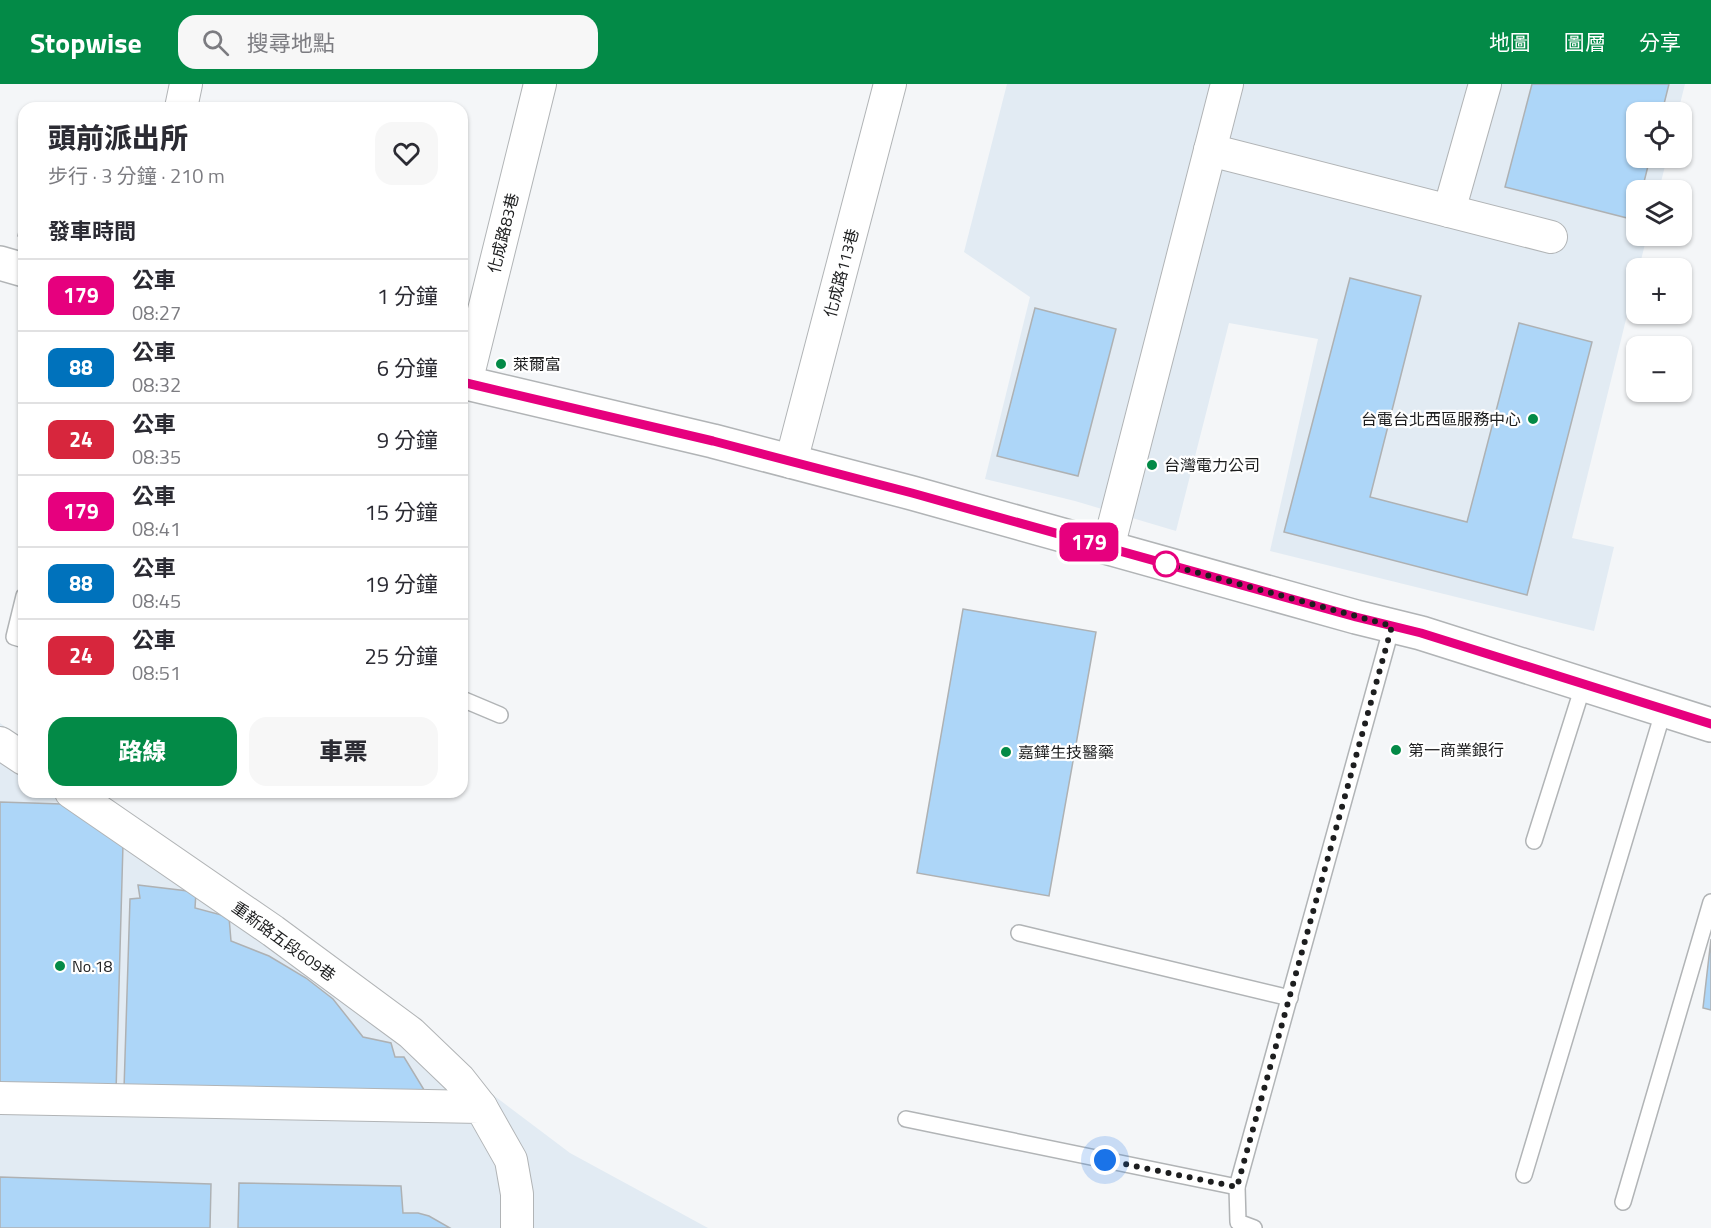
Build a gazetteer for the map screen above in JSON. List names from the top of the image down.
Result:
{
  "streets": {
    "street": ["化成路83巷", "化成路113巷", "重新路五段609巷"]
  },
  "places": [
    "萊爾富",
    "台電台北西區服務中心",
    "台灣電力公司",
    "第一商業銀行",
    "嘉鏵生技醫藥",
    "No.18"
  ],
  "lines": ["bus line 179"],
  "page": {
    "header": "Stopwise",
    "search": "搜尋地點",
    "nav": ["地圖", "圖層", "分享"],
    "on_map": "179",
    "map_buttons": ["+", "−"],
    "heading": [
      ["頭前派出所", "步行 · 3 分鐘 · 210 m"],
      "發車時間"
    ],
    "list": [
      {
        "mark": "179",
        "name": "公車",
        "note": "08:27",
        "value": "1 分鐘"
      },
      {
        "mark": "88",
        "name": "公車",
        "note": "08:32",
        "value": "6 分鐘"
      },
      {
        "mark": "24",
        "name": "公車",
        "note": "08:35",
        "value": "9 分鐘"
      },
      {
        "mark": "179",
        "name": "公車",
        "note": "08:41",
        "value": "15 分鐘"
      },
      {
        "mark": "88",
        "name": "公車",
        "note": "08:45",
        "value": "19 分鐘"
      },
      {
        "mark": "24",
        "name": "公車",
        "note": "08:51",
        "value": "25 分鐘"
      }
    ],
    "buttons": ["路線", "車票"]
  }
}
